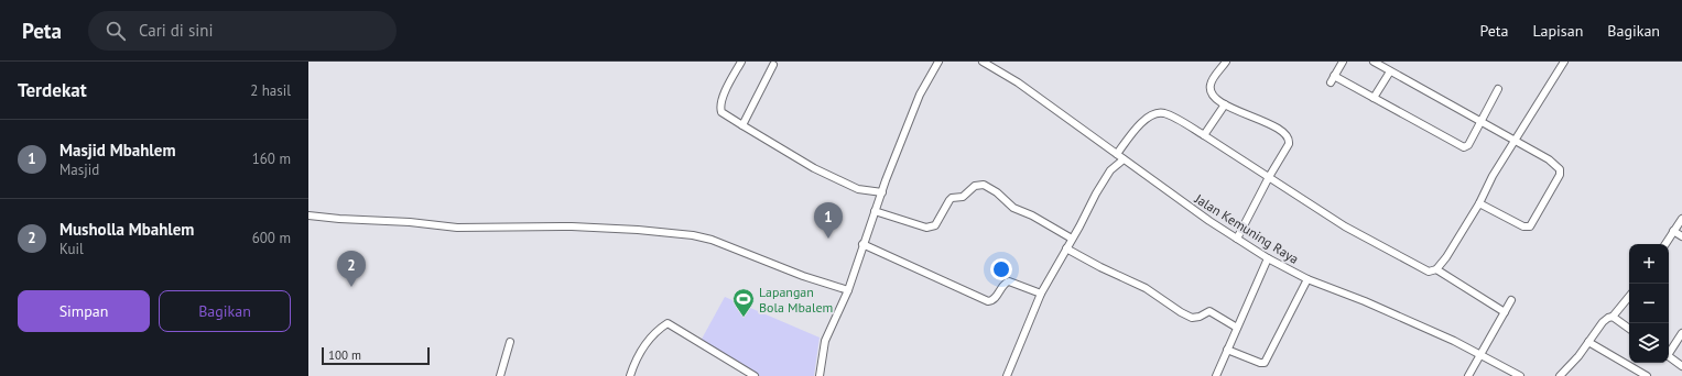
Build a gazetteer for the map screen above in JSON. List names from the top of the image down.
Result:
{
  "streets": {
    "street": ["Jalan Kemuning Raya"]
  },
  "places": {
    "sports": ["Lapangan Bola Mbalem"]
  },
  "scale_bar": "100 m",
  "page": {
    "header": "Peta",
    "search": "Cari di sini",
    "nav": ["Peta", "Lapisan", "Bagikan"],
    "heading": ["Terdekat", "2 hasil"],
    "list": [
      {
        "mark": "1",
        "name": "Masjid Mbahlem",
        "note": "Masjid",
        "value": "160 m"
      },
      {
        "mark": "2",
        "name": "Musholla Mbahlem",
        "note": "Kuil",
        "value": "600 m"
      }
    ],
    "pins": ["1", "2"],
    "map_buttons": ["+", "−"],
    "buttons": ["Simpan", "Bagikan"],
    "scale": "100 m"
  }
}
